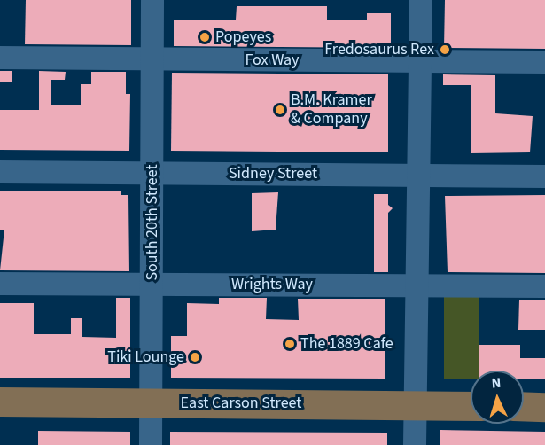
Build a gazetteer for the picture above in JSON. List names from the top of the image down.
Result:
{
  "streets": {
    "main road": ["East Carson Street"],
    "street": [
      "Fox Way",
      "Sidney Street",
      "South 20th Street",
      "Wrights Way"
    ]
  },
  "crossings": [
    ["Fox Way", "South 20th Street"],
    ["Sidney Street", "South 20th Street"],
    ["South 20th Street", "Wrights Way"],
    ["South 20th Street", "East Carson Street"]
  ],
  "places": [
    "Popeyes",
    "Fredosaurus Rex",
    "B.M. Kramer & Company",
    "The 1889 Cafe",
    "Tiki Lounge"
  ],
  "north": "top"
}
